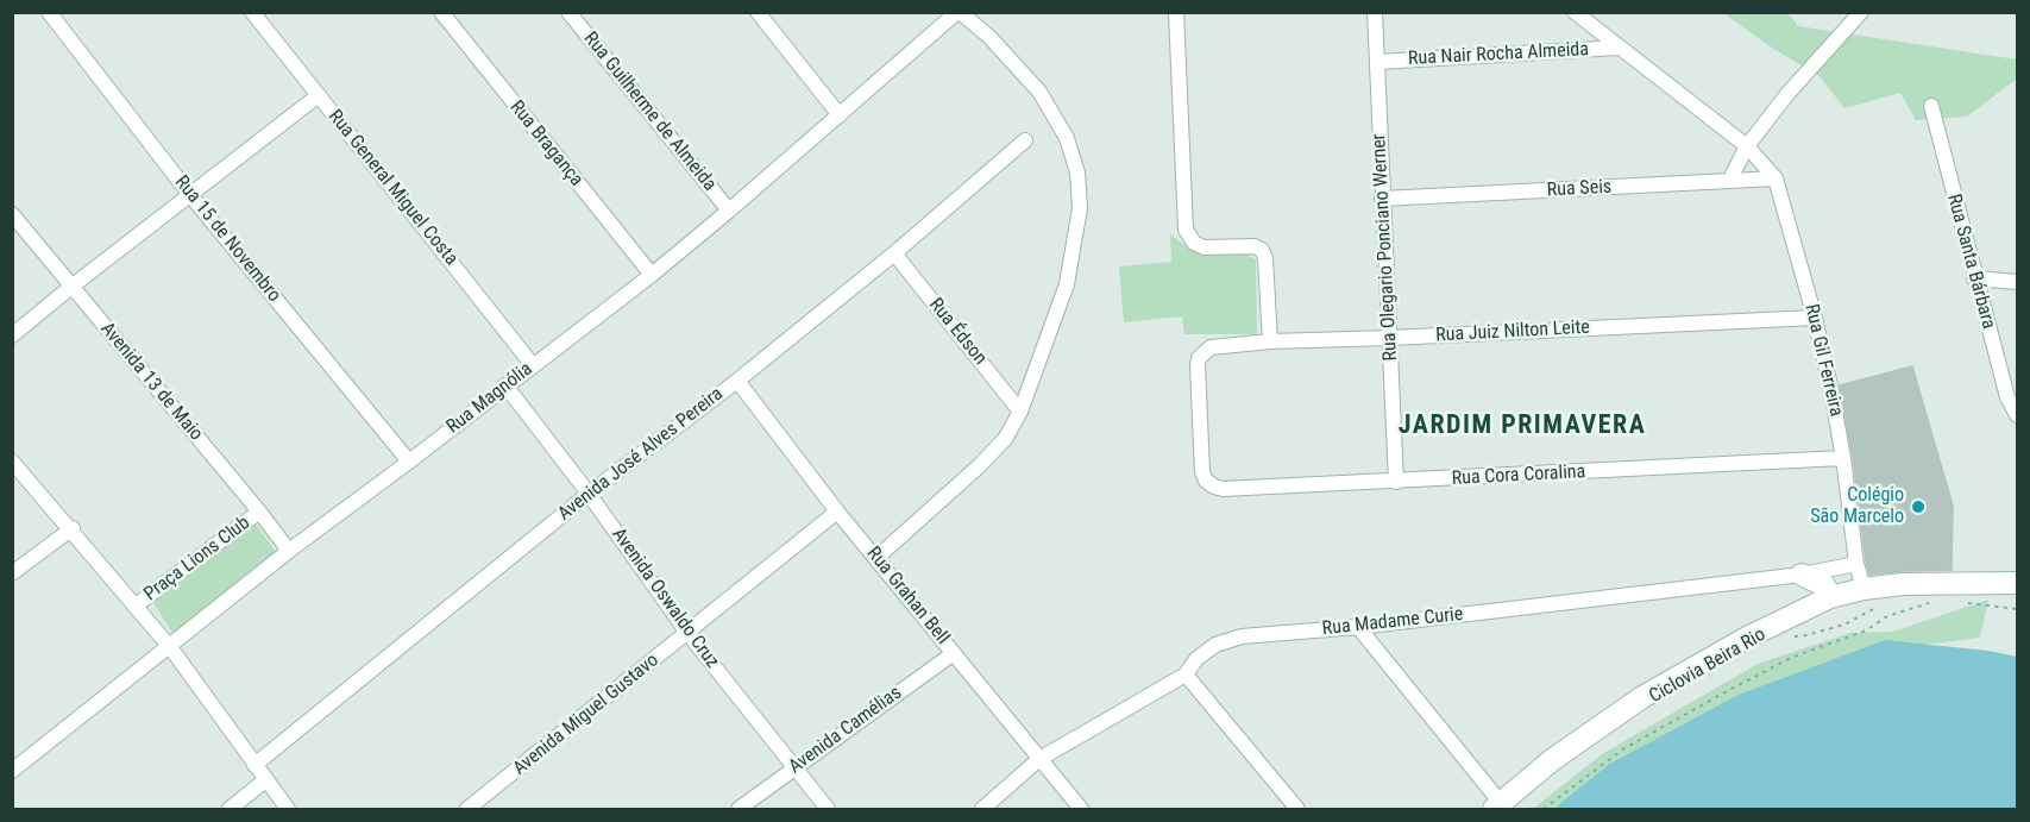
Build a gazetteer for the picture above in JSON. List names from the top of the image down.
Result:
{
  "streets": {
    "street": [
      "Rua Nair Rocha Almeida",
      "Rua Guilherme de Almeida",
      "Rua Bragança",
      "Rua General Miguel Costa",
      "Rua Seis",
      "Rua 15 de Novembro",
      "Rua Olegario Ponciano Werner",
      "Rua Santa Bárbara",
      "Rua Édson",
      "Rua Juiz Nilton Leite",
      "Rua Gil Ferreira",
      "Avenida 13 de Maio",
      "Rua Magnólia",
      "Avenida José Alves Pereira",
      "Rua Cora Coralina",
      "Praça Lions Club",
      "Rua Grahan Bell",
      "Avenida Oswaldo Cruz",
      "Rua Madame Curie",
      "Avenida Miguel Gustavo",
      "Avenida Camélias"
    ],
    "path": ["Ciclovia Beira Rio"]
  },
  "crossings": [
    ["Rua Nair Rocha Almeida", "Rua Olegario Ponciano Werner"],
    ["Rua Nair Rocha Almeida", "Rua Gil Ferreira"],
    ["Rua Guilherme de Almeida", "Rua Magnólia"],
    ["Rua Bragança", "Rua Magnólia"],
    ["Rua General Miguel Costa", "Rua Magnólia"],
    ["Rua Seis", "Rua Olegario Ponciano Werner"],
    ["Rua Seis", "Rua Gil Ferreira"],
    ["Rua 15 de Novembro", "Rua Magnólia"],
    ["Rua Olegario Ponciano Werner", "Rua Juiz Nilton Leite"],
    ["Rua Olegario Ponciano Werner", "Rua Cora Coralina"],
    ["Rua Édson", "Avenida José Alves Pereira"],
    ["Rua Juiz Nilton Leite", "Rua Gil Ferreira"],
    ["Rua Juiz Nilton Leite", "Rua Cora Coralina"],
    ["Rua Gil Ferreira", "Rua Cora Coralina"],
    ["Rua Gil Ferreira", "Rua Madame Curie"],
    ["Avenida 13 de Maio", "Rua Magnólia"],
    ["Avenida 13 de Maio", "Praça Lions Club"],
    ["Rua Magnólia", "Avenida Oswaldo Cruz"],
    ["Avenida José Alves Pereira", "Rua Grahan Bell"],
    ["Avenida José Alves Pereira", "Avenida Oswaldo Cruz"],
    ["Rua Grahan Bell", "Rua Madame Curie"],
    ["Rua Grahan Bell", "Avenida Miguel Gustavo"],
    ["Rua Grahan Bell", "Avenida Camélias"],
    ["Avenida Oswaldo Cruz", "Avenida Miguel Gustavo"],
    ["Avenida Oswaldo Cruz", "Avenida Camélias"]
  ],
  "districts": ["JARDIM PRIMAVERA"],
  "places": ["Colégio São Marcelo"]
}
